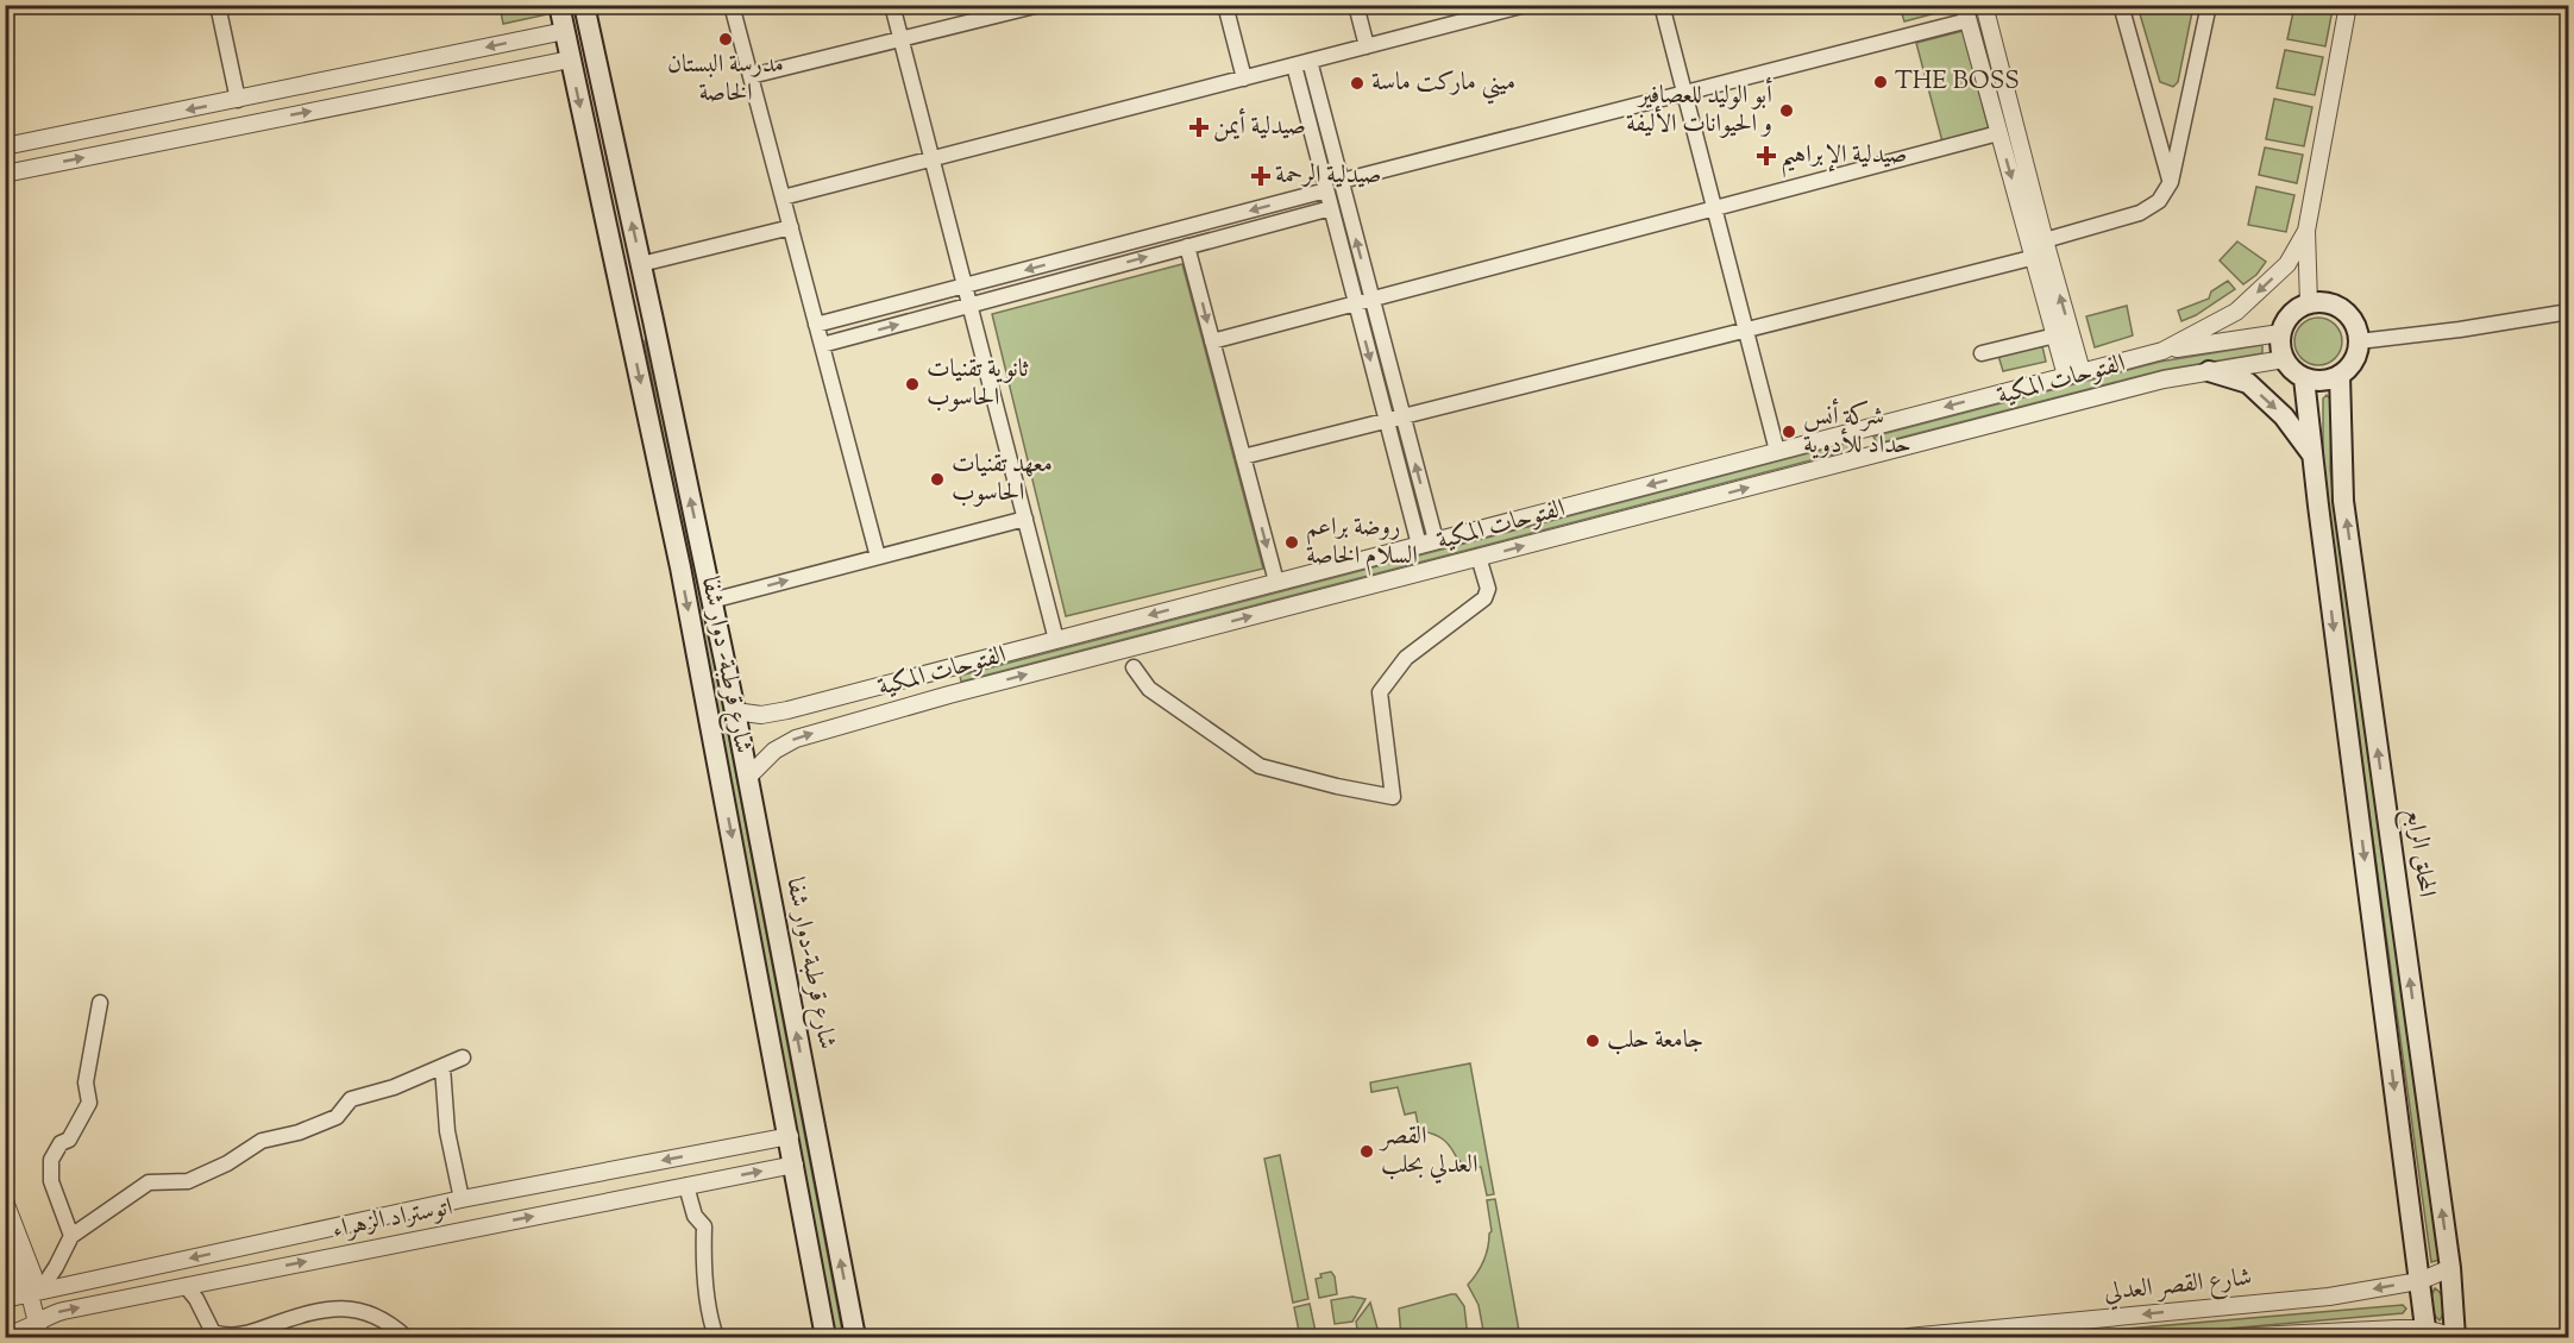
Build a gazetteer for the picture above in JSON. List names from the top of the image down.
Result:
{
  "streets": {
    "main road": ["شارع قرطبة- دوار شفا", "المحلق الرابع", "شارع قرطبة-دوار شفا"],
    "street": ["الفتوحات المكية", "اتوستراد الزهراء", "شارع القصر العدلي"]
  },
  "crossings": [
    ["الفتوحات المكية", "المحلق الرابع"],
    ["الفتوحات المكية", "شارع قرطبة-دوار شفا"],
    ["شارع قرطبة- دوار شفا", "اتوستراد الزهراء"],
    ["المحلق الرابع", "شارع القصر العدلي"]
  ],
  "one_way": ["شارع قرطبة- دوار شفا", "شارع قرطبة-دوار شفا"],
  "places": {
    "other": [
      "مدرسة البستان الخاصة",
      "THE BOSS",
      "ميني ماركت ماسة",
      "أبو الوليد للعصافير و الحيوانات الأليفة",
      "ثانوية تقنيات الحاسوب",
      "شركة أنس حداد للأدوية",
      "معهد تقنيات الحاسوب",
      "روضة براعم السلام الخاصة",
      "جامعة حلب",
      "القصر العدلي بحلب"
    ],
    "health": ["صيدلية أيمن", "صيدلية الإبراهيم", "صيدلية الرحمة"]
  }
}
